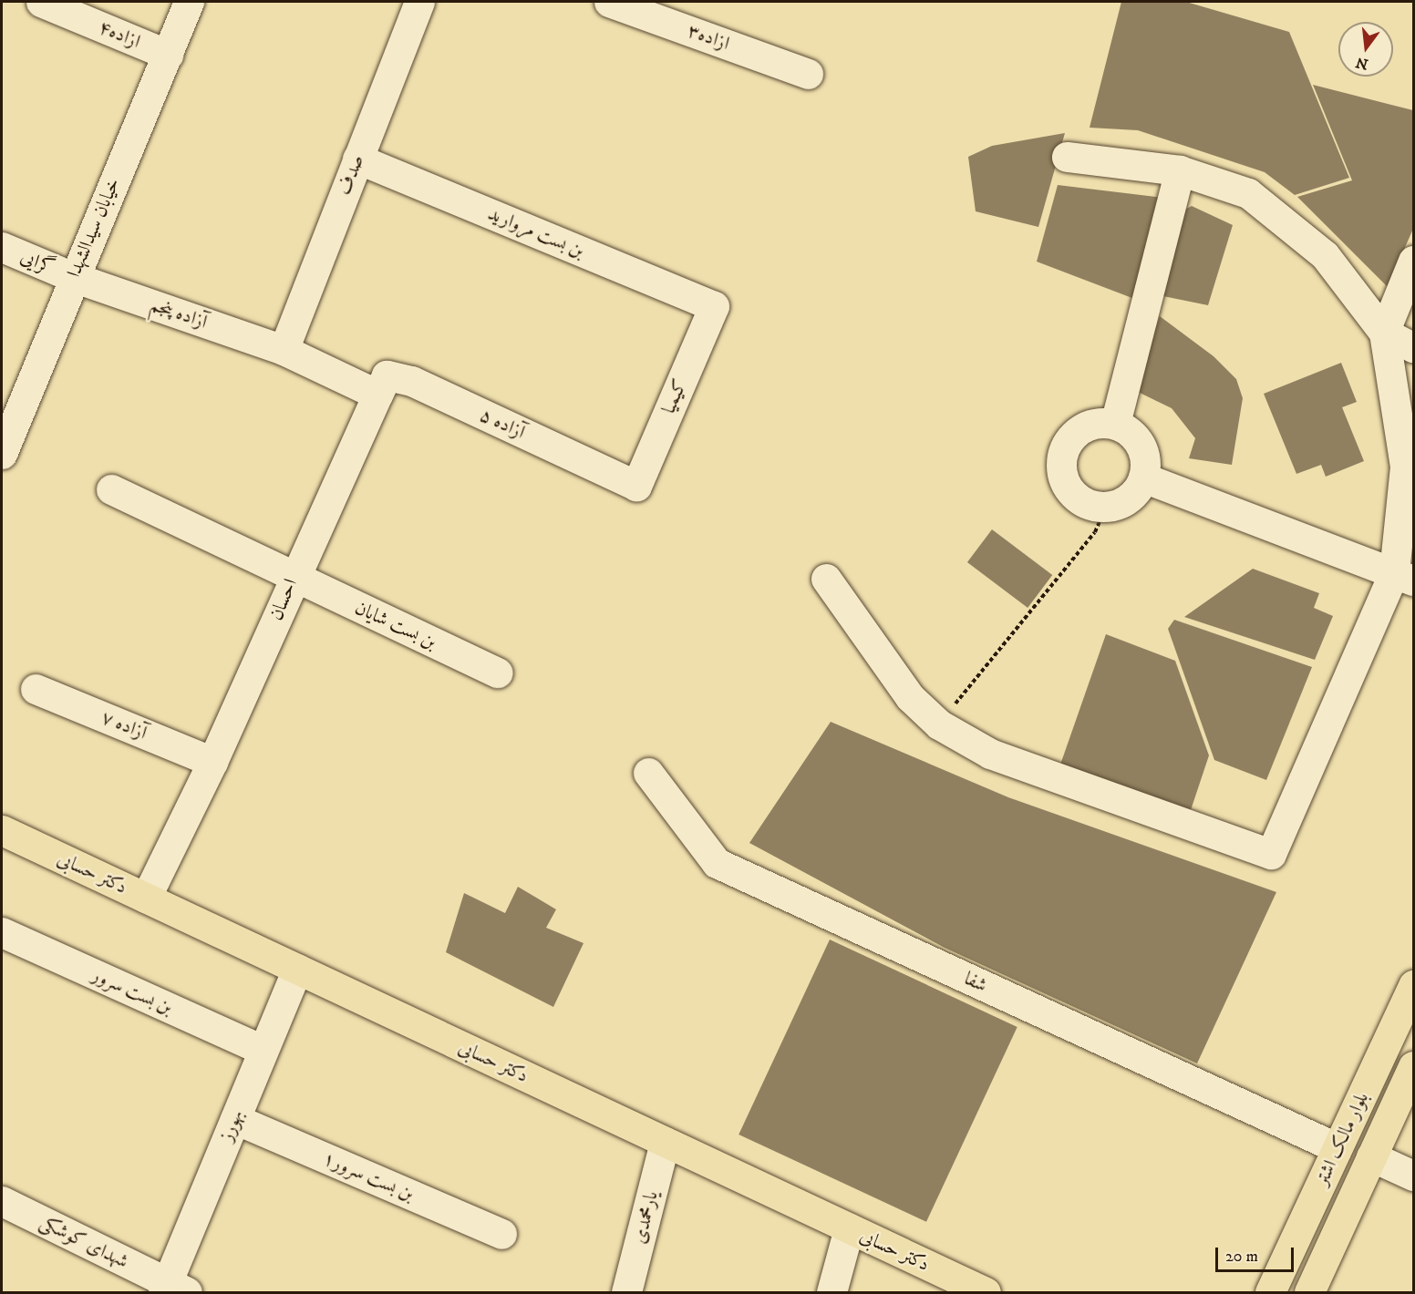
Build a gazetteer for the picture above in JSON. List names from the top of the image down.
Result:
{
  "streets": {
    "main road": ["دکتر حسابی", "بلوار مالک اشتر"],
    "street": [
      "ازاده۴",
      "ازاده۳",
      "صدف",
      "خیابان سیدالشهدا",
      "بن بست مروارید",
      "گرایی",
      "آزاده پنجم",
      "کیمیا",
      "آزاده ۵",
      "احسان",
      "بن بست شایان",
      "آزاده ۷",
      "شفا",
      "بن بست سرور",
      "بهورز",
      "بن بست سرور۱",
      "یارمحمدی",
      "شهدای کوشکی"
    ]
  },
  "crossings": [
    ["ازاده۴", "خیابان سیدالشهدا"],
    ["صدف", "بن بست مروارید"],
    ["صدف", "آزاده پنجم"],
    ["خیابان سیدالشهدا", "گرایی"],
    ["خیابان سیدالشهدا", "آزاده پنجم"],
    ["بن بست مروارید", "کیمیا"],
    ["گرایی", "آزاده پنجم"],
    ["کیمیا", "آزاده ۵"],
    ["آزاده ۵", "احسان"],
    ["احسان", "بن بست شایان"],
    ["احسان", "آزاده ۷"],
    ["احسان", "دکتر حسابی"],
    ["دکتر حسابی", "بهورز"],
    ["دکتر حسابی", "یارمحمدی"],
    ["شفا", "بلوار مالک اشتر"],
    ["بن بست سرور", "بهورز"],
    ["بهورز", "بن بست سرور۱"],
    ["بهورز", "شهدای کوشکی"]
  ],
  "scale_bar": "20 m",
  "north": "bottom"
}
